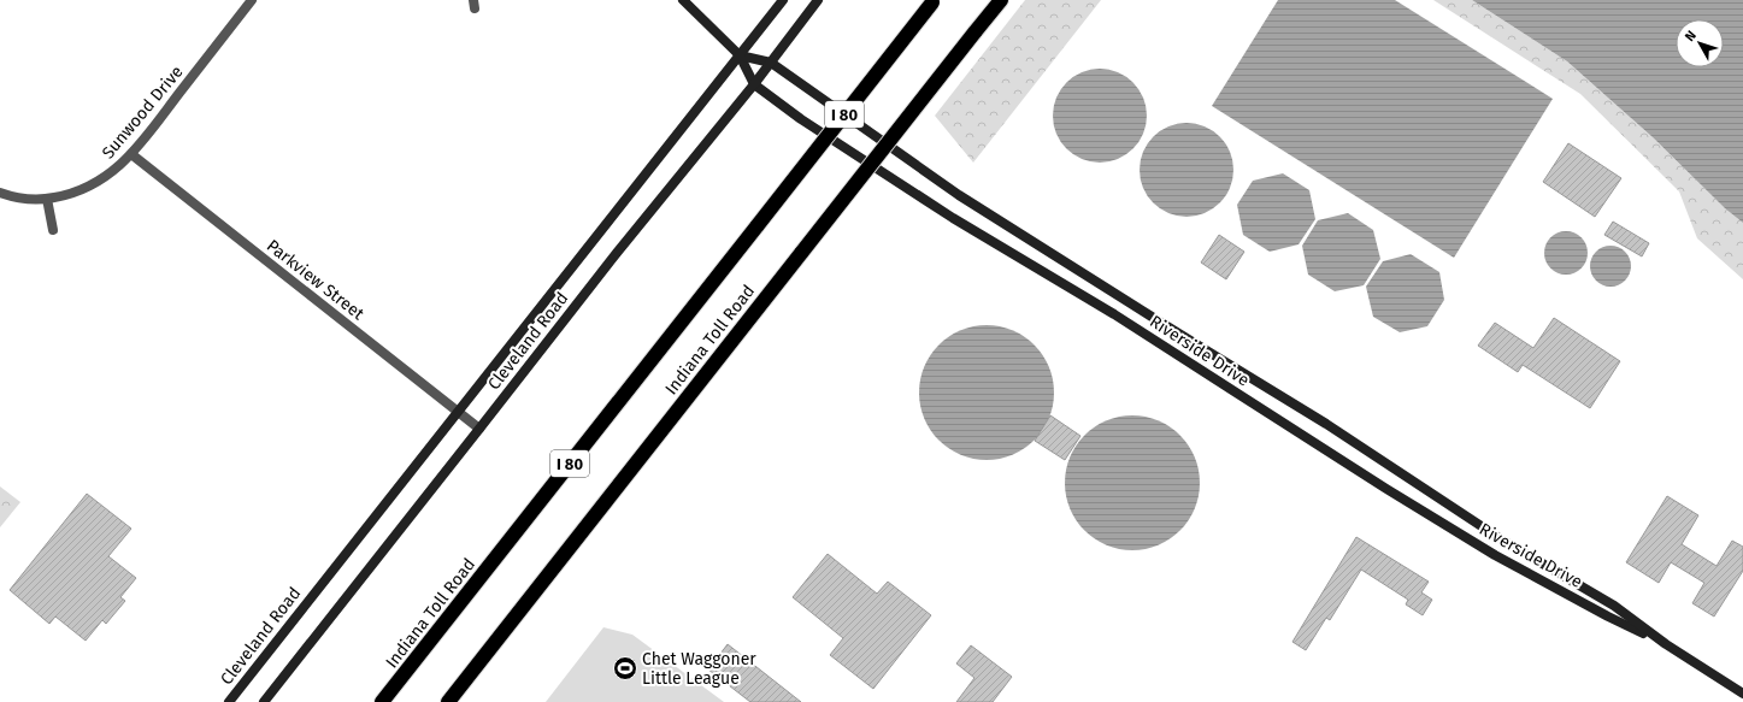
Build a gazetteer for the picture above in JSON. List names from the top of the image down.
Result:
{
  "streets": {
    "highway": ["I 80", "Indiana Toll Road"],
    "street": [
      "Sunwood Drive",
      "Parkview Street",
      "Cleveland Road",
      "Riverside Drive"
    ]
  },
  "crossings": [
    ["Sunwood Drive", "Parkview Street"],
    ["Parkview Street", "Cleveland Road"],
    ["Cleveland Road", "Riverside Drive"]
  ],
  "places": {
    "sports": ["Chet Waggoner Little League"]
  },
  "north": "top left"
}
